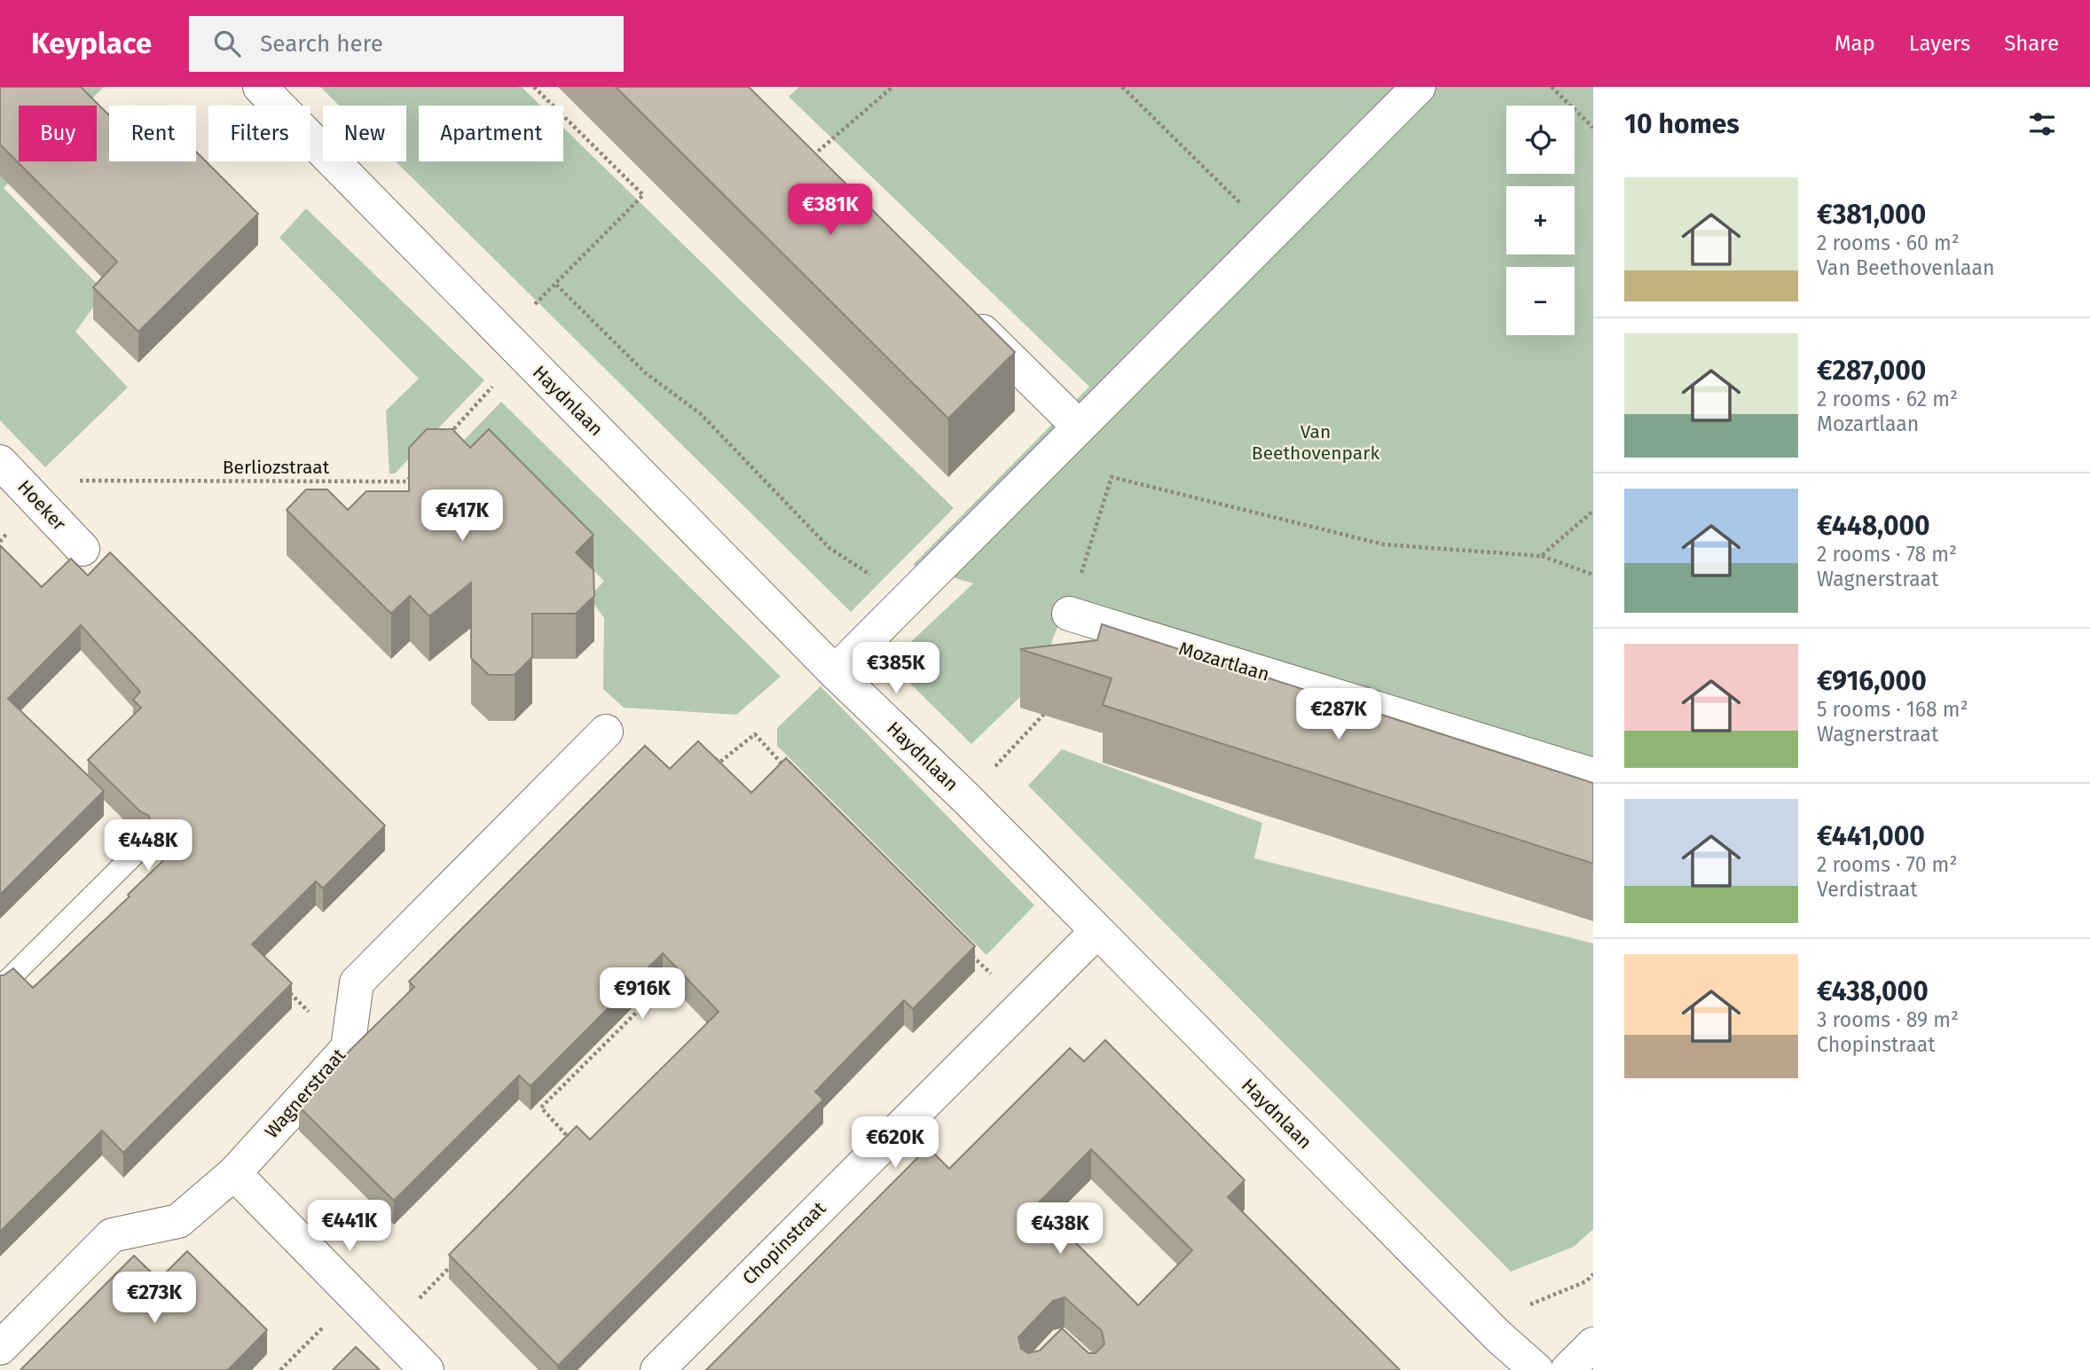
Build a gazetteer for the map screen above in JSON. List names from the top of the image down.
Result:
{
  "streets": {
    "street": [
      "Haydnlaan",
      "Hoeker",
      "Mozartlaan",
      "Wagnerstraat",
      "Chopinstraat"
    ],
    "path": ["Berliozstraat"]
  },
  "crossings": [
    ["Haydnlaan", "Chopinstraat"],
    ["Berliozstraat", "Hoeker"]
  ],
  "parks": ["Van Beethovenpark"],
  "page": {
    "header": "Keyplace",
    "search": "Search here",
    "nav": ["Map", "Layers", "Share"],
    "heading": "10 homes",
    "map_buttons": ["+", "−"],
    "chip": [
      "Buy",
      "Rent",
      "Filters",
      "New",
      "Apartment"
    ],
    "list": [
      {
        "name": "€381,000",
        "note": "2 rooms · 60 m² · Van Beethovenlaan"
      },
      {
        "name": "€287,000",
        "note": "2 rooms · 62 m² · Mozartlaan"
      },
      {
        "name": "€448,000",
        "note": "2 rooms · 78 m² · Wagnerstraat"
      },
      {
        "name": "€916,000",
        "note": "5 rooms · 168 m² · Wagnerstraat"
      },
      {
        "name": "€441,000",
        "note": "2 rooms · 70 m² · Verdistraat"
      },
      {
        "name": "€438,000",
        "note": "3 rooms · 89 m² · Chopinstraat"
      }
    ],
    "price": [
      "€381K",
      "€417K",
      "€385K",
      "€287K",
      "€448K",
      "€916K",
      "€620K",
      "€441K",
      "€438K",
      "€273K"
    ]
  }
}
